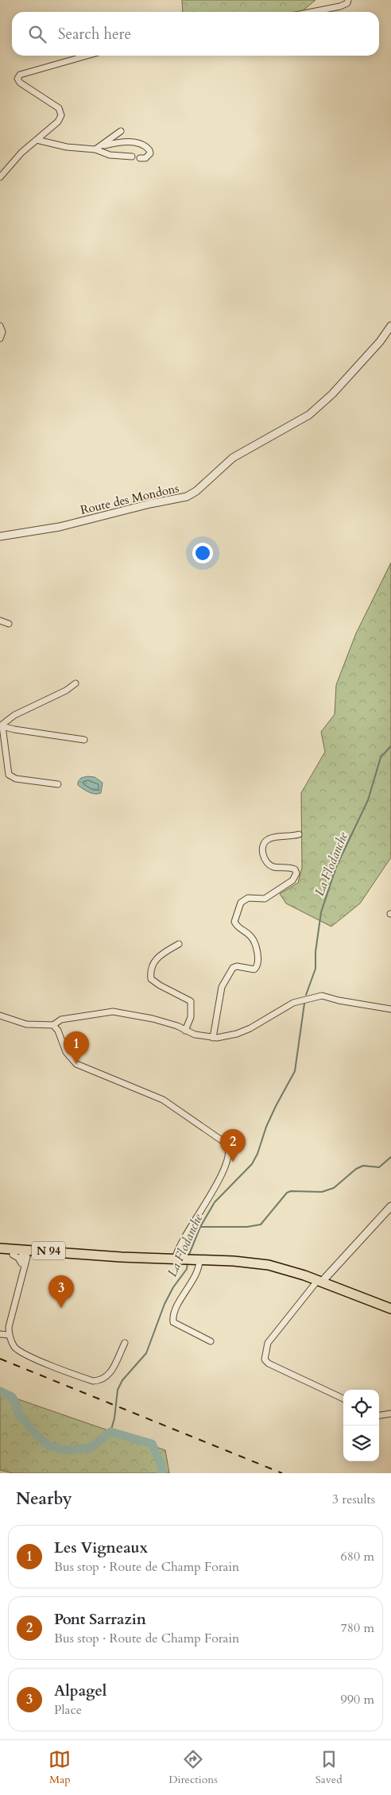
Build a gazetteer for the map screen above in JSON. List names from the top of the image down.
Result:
{
  "streets": {
    "main road": ["N 94"],
    "street": ["Route des Mondons"]
  },
  "water": ["La Flodanche"],
  "page": {
    "search": "Search here",
    "pins": ["1", "2", "3"],
    "heading": ["Nearby", "3 results"],
    "list": [
      {
        "mark": "1",
        "name": "Les Vigneaux",
        "note": "Bus stop · Route de Champ Forain",
        "value": "680 m"
      },
      {
        "mark": "2",
        "name": "Pont Sarrazin",
        "note": "Bus stop · Route de Champ Forain",
        "value": "780 m"
      },
      {
        "mark": "3",
        "name": "Alpagel",
        "note": "Place",
        "value": "990 m"
      }
    ],
    "nav": ["Map", "Directions", "Saved"]
  }
}
